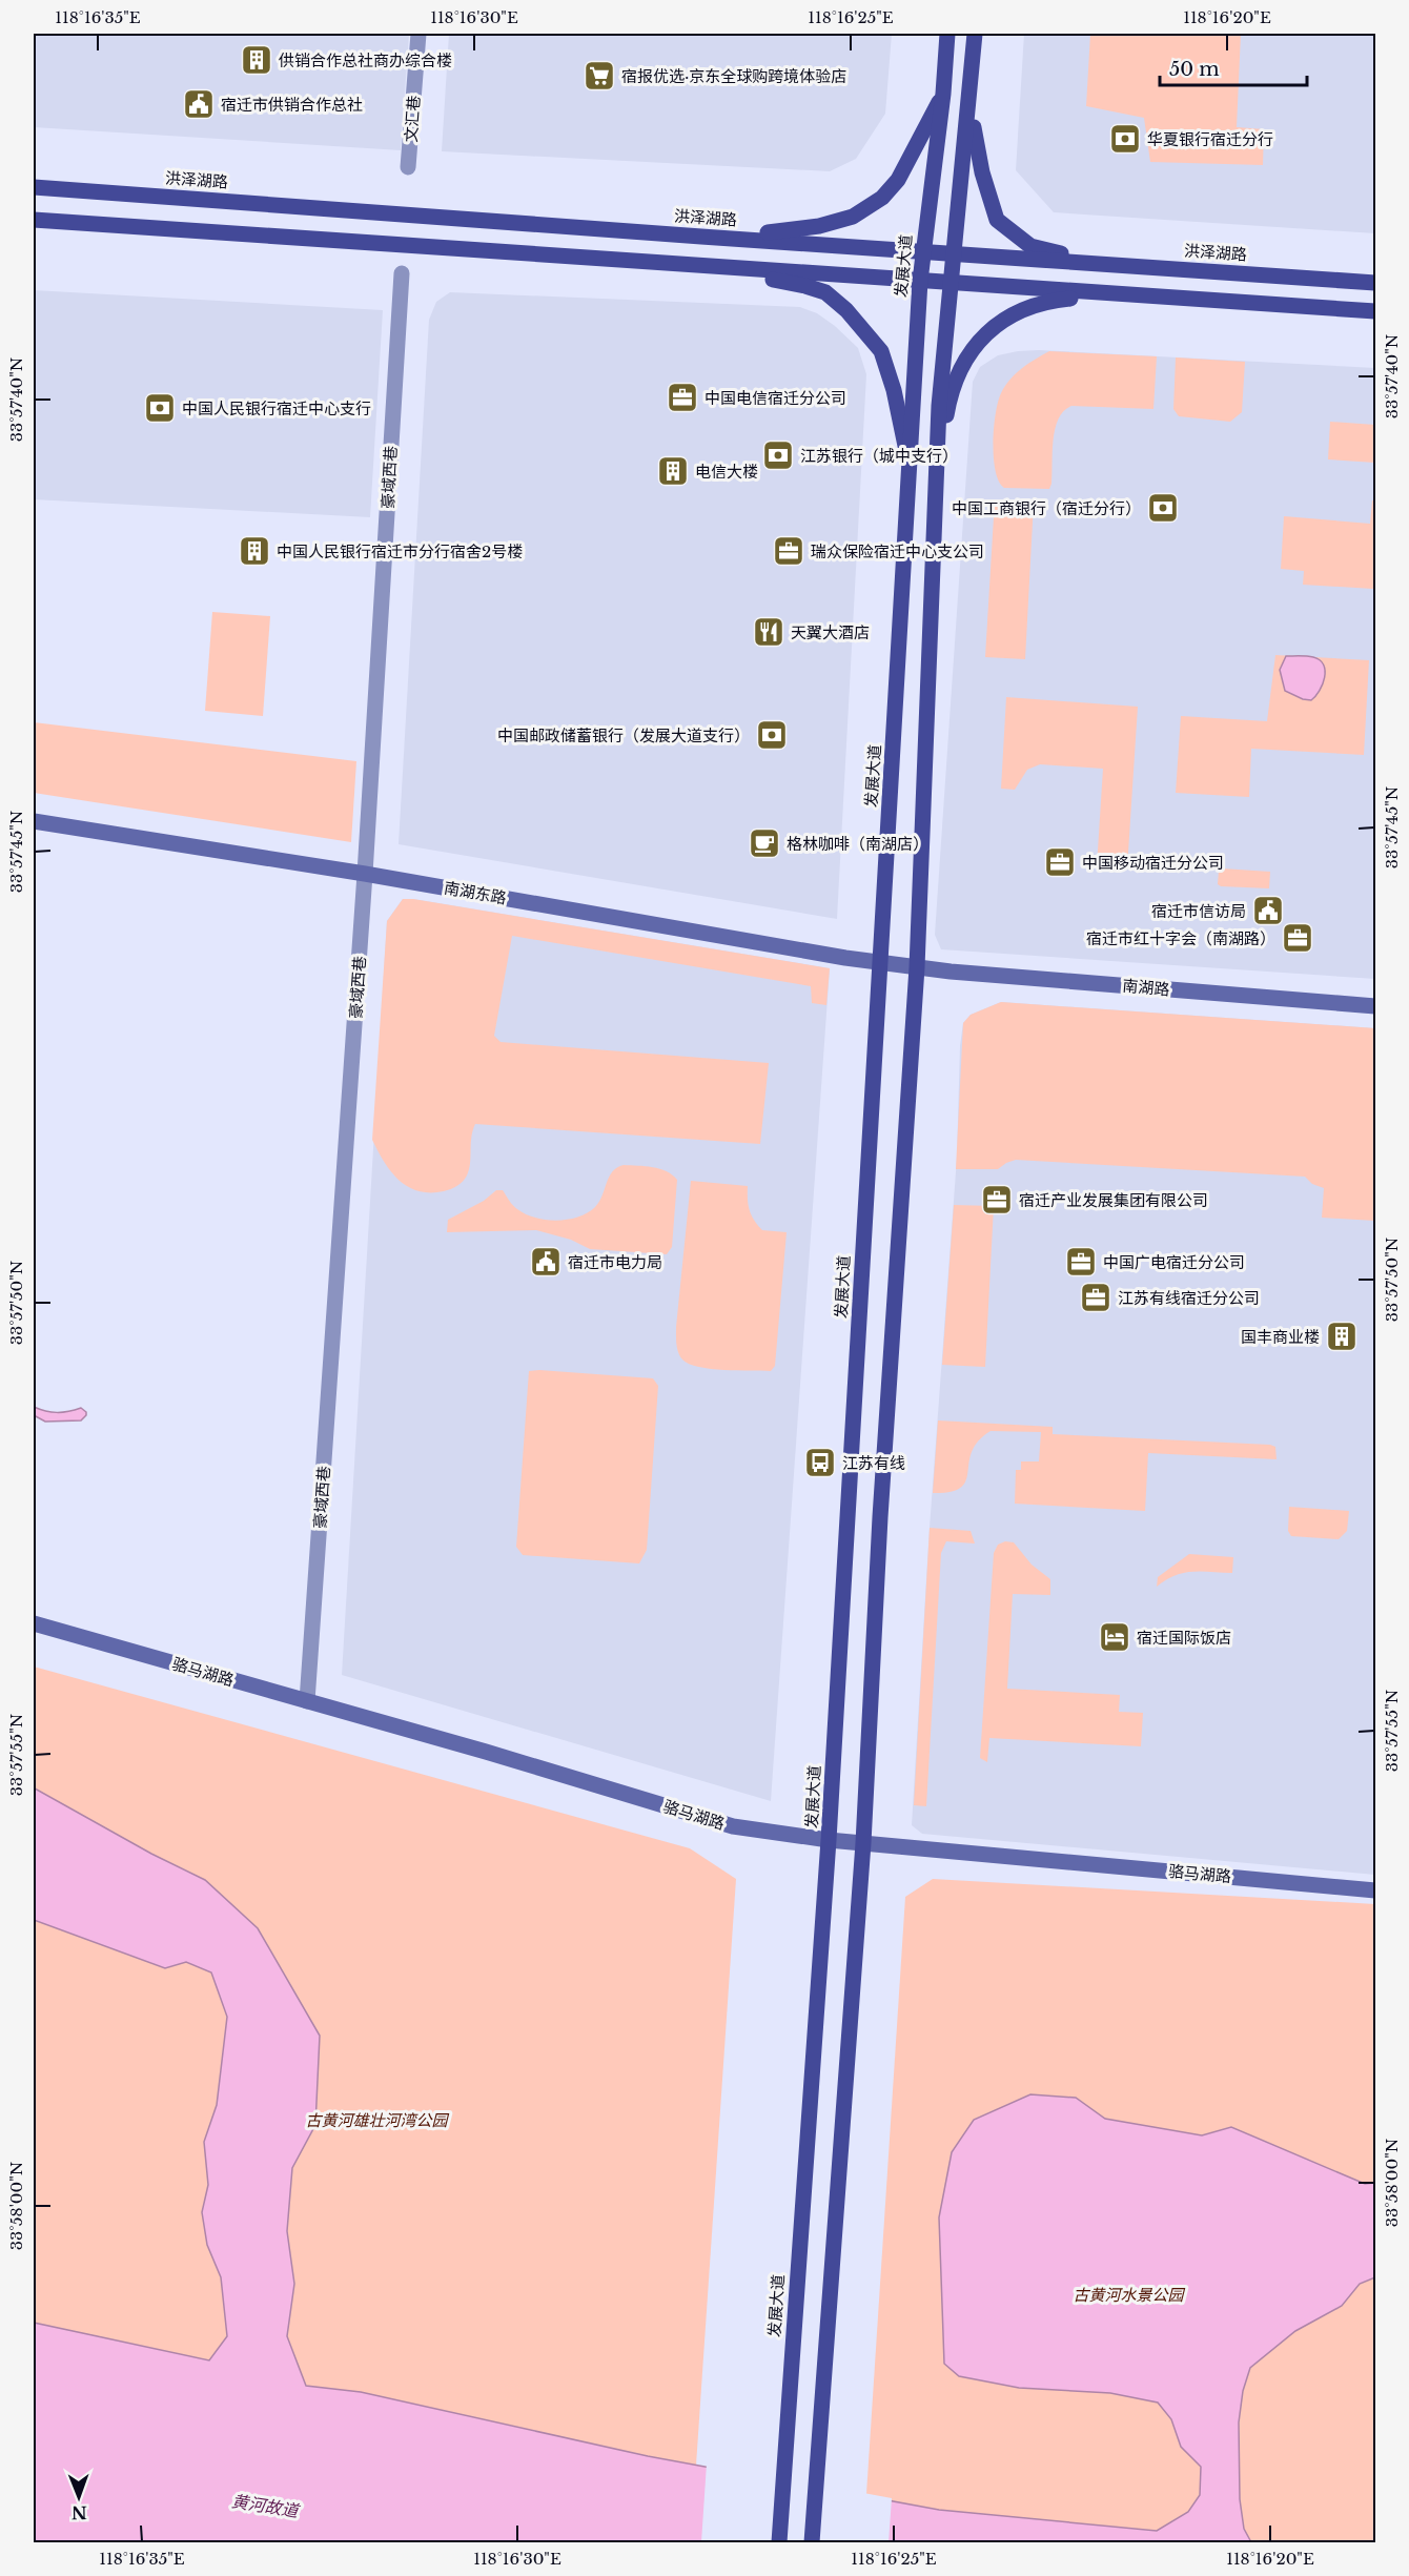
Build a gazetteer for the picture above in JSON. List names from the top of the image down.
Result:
{
  "streets": {
    "main road": ["洪泽湖路", "发展大道"],
    "street": [
      "文汇巷",
      "豪域西巷",
      "南湖东路",
      "南湖路",
      "骆马湖路"
    ]
  },
  "crossings": [
    ["洪泽湖路", "发展大道"],
    ["发展大道", "南湖东路"],
    ["发展大道", "骆马湖路"],
    ["豪域西巷", "南湖东路"],
    ["豪域西巷", "骆马湖路"],
    ["南湖东路", "南湖路"]
  ],
  "water": ["黄河故道"],
  "parks": ["古黄河雄壮河湾公园", "古黄河水景公园"],
  "places": {
    "building": [
      "供销合作总社商办综合楼",
      "电信大楼",
      "中国人民银行宿迁市分行宿舍2号楼",
      "国丰商业楼"
    ],
    "supermarket": ["宿报优选·京东全球购跨境体验店"],
    "public building": ["宿迁市供销合作总社", "宿迁市信访局", "宿迁市电力局"],
    "bank": [
      "华夏银行宿迁分行",
      "中国人民银行宿迁中心支行",
      "江苏银行（城中支行）",
      "中国工商银行（宿迁分行）",
      "中国邮政储蓄银行（发展大道支行）"
    ],
    "office": [
      "中国电信宿迁分公司",
      "瑞众保险宿迁中心支公司",
      "中国移动宿迁分公司",
      "宿迁市红十字会（南湖路）",
      "宿迁产业发展集团有限公司",
      "中国广电宿迁分公司",
      "江苏有线宿迁分公司"
    ],
    "restaurant": ["天翼大酒店"],
    "cafe": ["格林咖啡（南湖店）"],
    "bus stop": ["江苏有线"],
    "hotel": ["宿迁国际饭店"]
  },
  "scale_bar": "50 m",
  "north": "bottom",
  "coordinates": [
    "118°16'35\"E",
    "118°16'30\"E",
    "118°16'25\"E",
    "118°16'20\"E",
    "33°57'40\"N",
    "33°57'45\"N",
    "33°57'50\"N",
    "33°57'55\"N",
    "33°58'00\"N"
  ]
}
